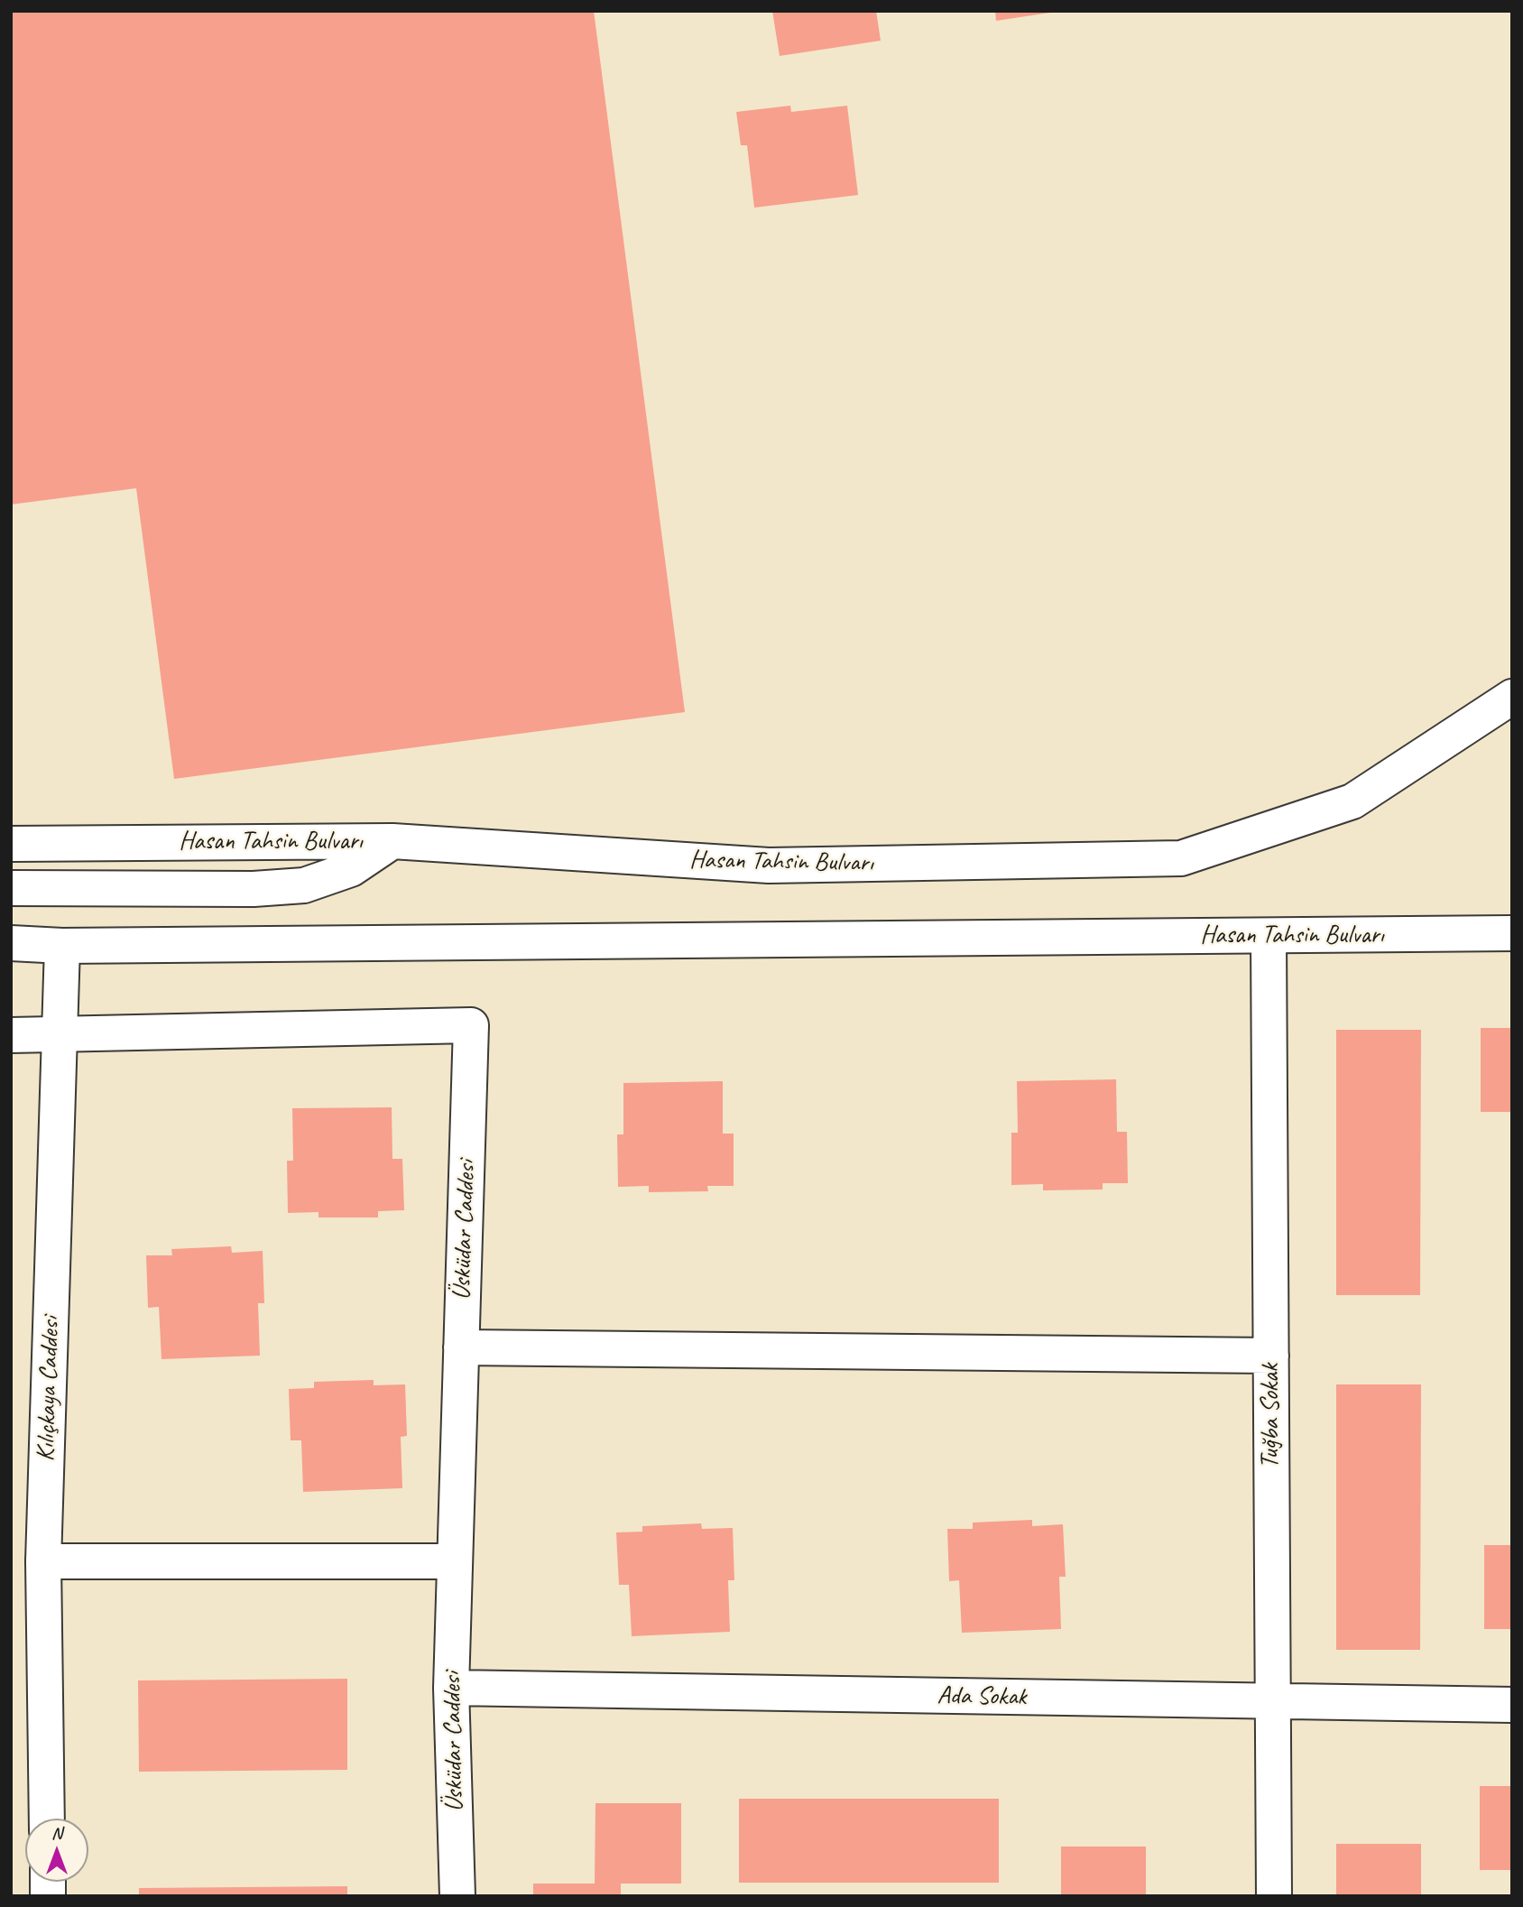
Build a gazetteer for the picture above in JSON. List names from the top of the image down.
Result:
{
  "streets": {
    "street": [
      "Hasan Tahsin Bulvarı",
      "Üsküdar Caddesi",
      "Kılıçkaya Caddesi",
      "Tuğba Sokak",
      "Ada Sokak"
    ]
  },
  "crossings": [
    ["Hasan Tahsin Bulvarı", "Kılıçkaya Caddesi"],
    ["Hasan Tahsin Bulvarı", "Tuğba Sokak"],
    ["Üsküdar Caddesi", "Kılıçkaya Caddesi"],
    ["Üsküdar Caddesi", "Ada Sokak"],
    ["Tuğba Sokak", "Ada Sokak"]
  ],
  "north": "top"
}
